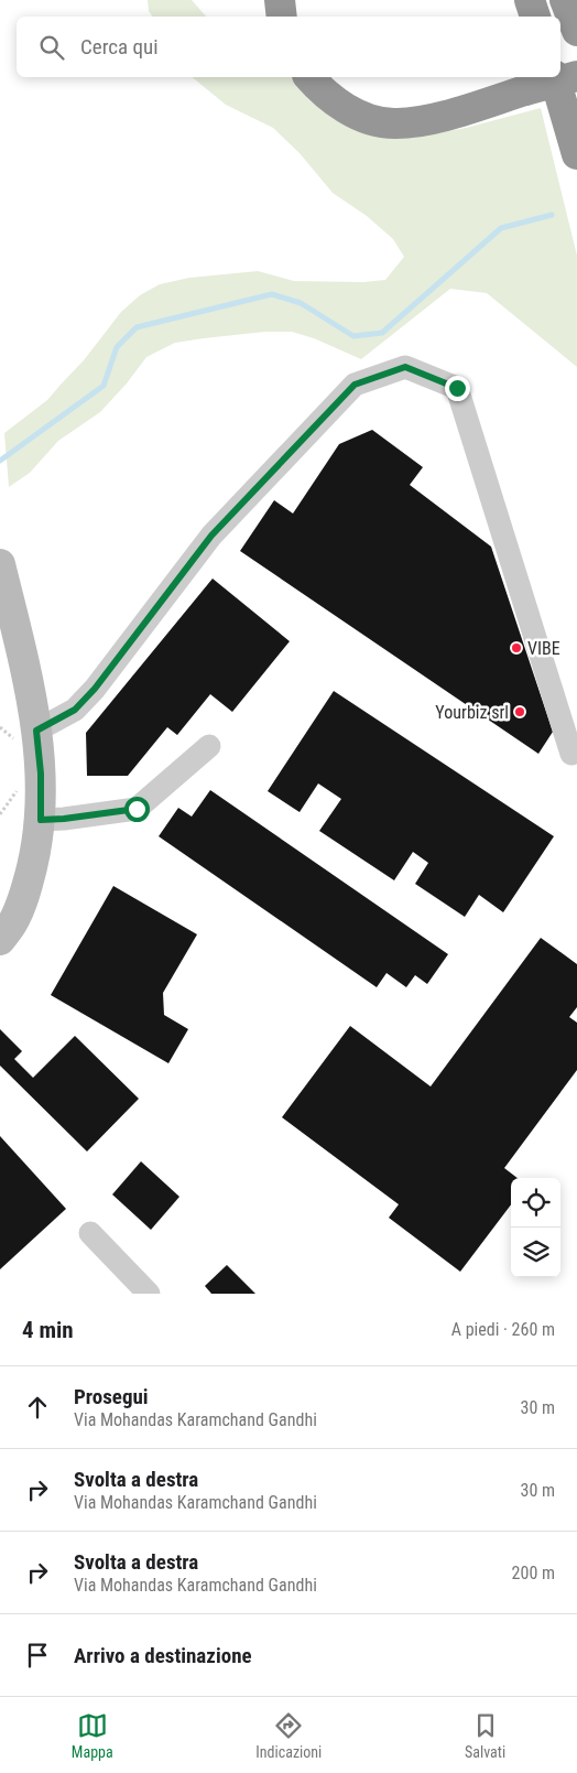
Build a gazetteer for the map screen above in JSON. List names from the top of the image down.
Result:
{
  "places": ["VIBE", "Yourbiz srl"],
  "page": {
    "search": "Cerca qui",
    "heading": ["4 min", "A piedi · 260 m"],
    "list": [
      ["Prosegui", "Via Mohandas Karamchand Gandhi", "30 m"],
      ["Svolta a destra", "Via Mohandas Karamchand Gandhi", "30 m"],
      ["Svolta a destra", "Via Mohandas Karamchand Gandhi", "200 m"],
      "Arrivo a destinazione"
    ],
    "nav": ["Mappa", "Indicazioni", "Salvati"]
  }
}
